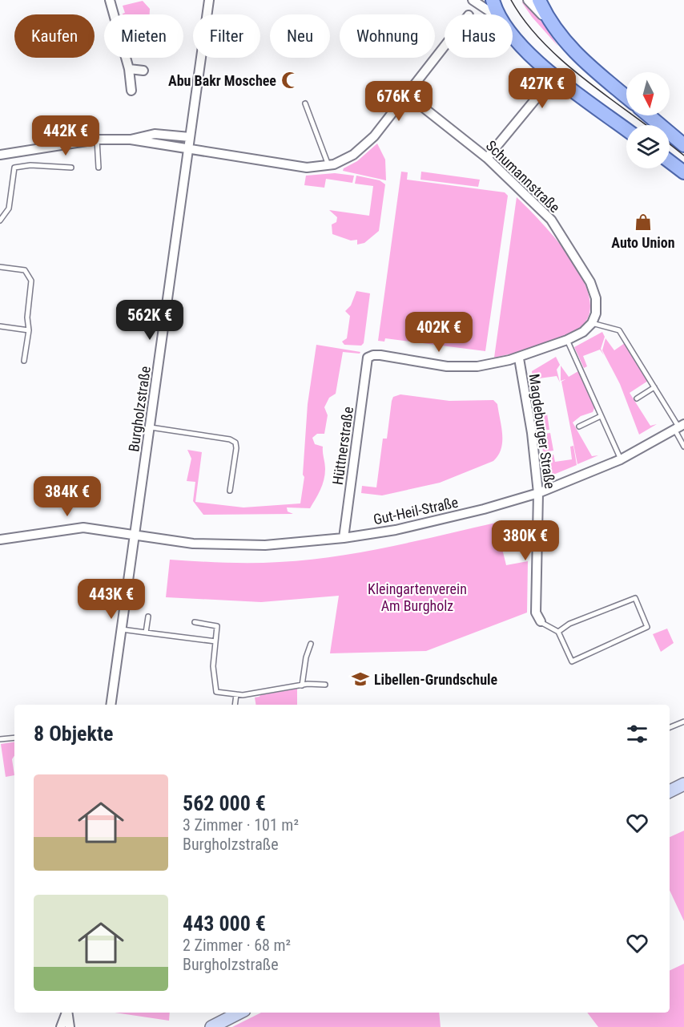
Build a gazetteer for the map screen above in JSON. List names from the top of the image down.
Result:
{
  "streets": {
    "street": [
      "Schumannstraße",
      "Burgholzstraße",
      "Magdeburger Straße",
      "Hüttnerstraße",
      "Gut-Heil-Straße"
    ]
  },
  "crossings": [
    ["Burgholzstraße", "Gut-Heil-Straße"],
    ["Magdeburger Straße", "Hüttnerstraße"],
    ["Magdeburger Straße", "Gut-Heil-Straße"],
    ["Hüttnerstraße", "Gut-Heil-Straße"]
  ],
  "parks": ["Kleingartenverein Am Burgholz"],
  "places": {
    "mosque": ["Abu Bakr Moschee"],
    "shop": ["Auto Union"],
    "school or university": ["Libellen-Grundschule"]
  },
  "north": "bottom",
  "page": {
    "chip": [
      "Kaufen",
      "Mieten",
      "Filter",
      "Neu",
      "Wohnung",
      "Haus"
    ],
    "price": [
      "427K €",
      "676K €",
      "442K €",
      "562K €",
      "402K €",
      "384K €",
      "380K €",
      "443K €"
    ],
    "heading": "8 Objekte",
    "list": [
      {
        "name": "562 000 €",
        "note": "3 Zimmer · 101 m² · Burgholzstraße"
      },
      {
        "name": "443 000 €",
        "note": "2 Zimmer · 68 m² · Burgholzstraße"
      }
    ]
  }
}
